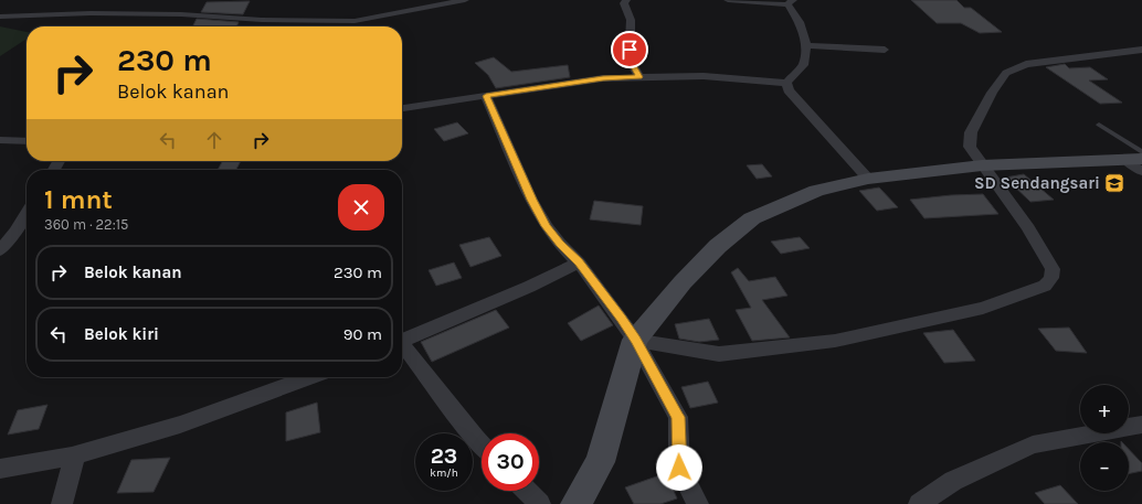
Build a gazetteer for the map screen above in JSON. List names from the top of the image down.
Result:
{
  "places": {
    "school or university": ["SD Sendangsari"]
  },
  "page": {
    "turn": ["230 m", "Belok kanan"],
    "heading": ["1 mnt", "360 m · 22:15"],
    "list": [
      {
        "name": "Belok kanan",
        "value": "230 m"
      },
      {
        "name": "Belok kiri",
        "value": "90 m"
      }
    ],
    "map_buttons": ["+", "−"],
    "speed": "23 km/h",
    "limit": "30"
  }
}
